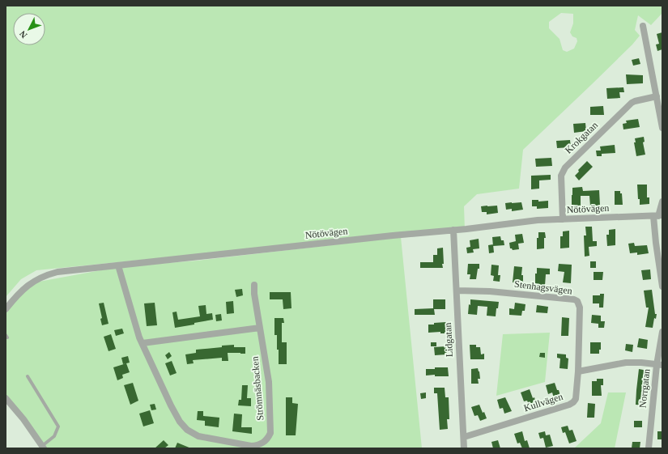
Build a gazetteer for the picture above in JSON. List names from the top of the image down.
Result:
{
  "streets": {
    "street": [
      "Krokgatan",
      "Nötövägen",
      "Stenhagsvägen",
      "Lidgatan",
      "Strömnäsbacken",
      "Norrgatan",
      "Kullvägen"
    ]
  },
  "crossings": [
    ["Krokgatan", "Nötövägen"],
    ["Nötövägen", "Lidgatan"],
    ["Nötövägen", "Strömnäsbacken"],
    ["Stenhagsvägen", "Lidgatan"],
    ["Stenhagsvägen", "Kullvägen"],
    ["Lidgatan", "Kullvägen"]
  ],
  "north": "bottom left"
}
